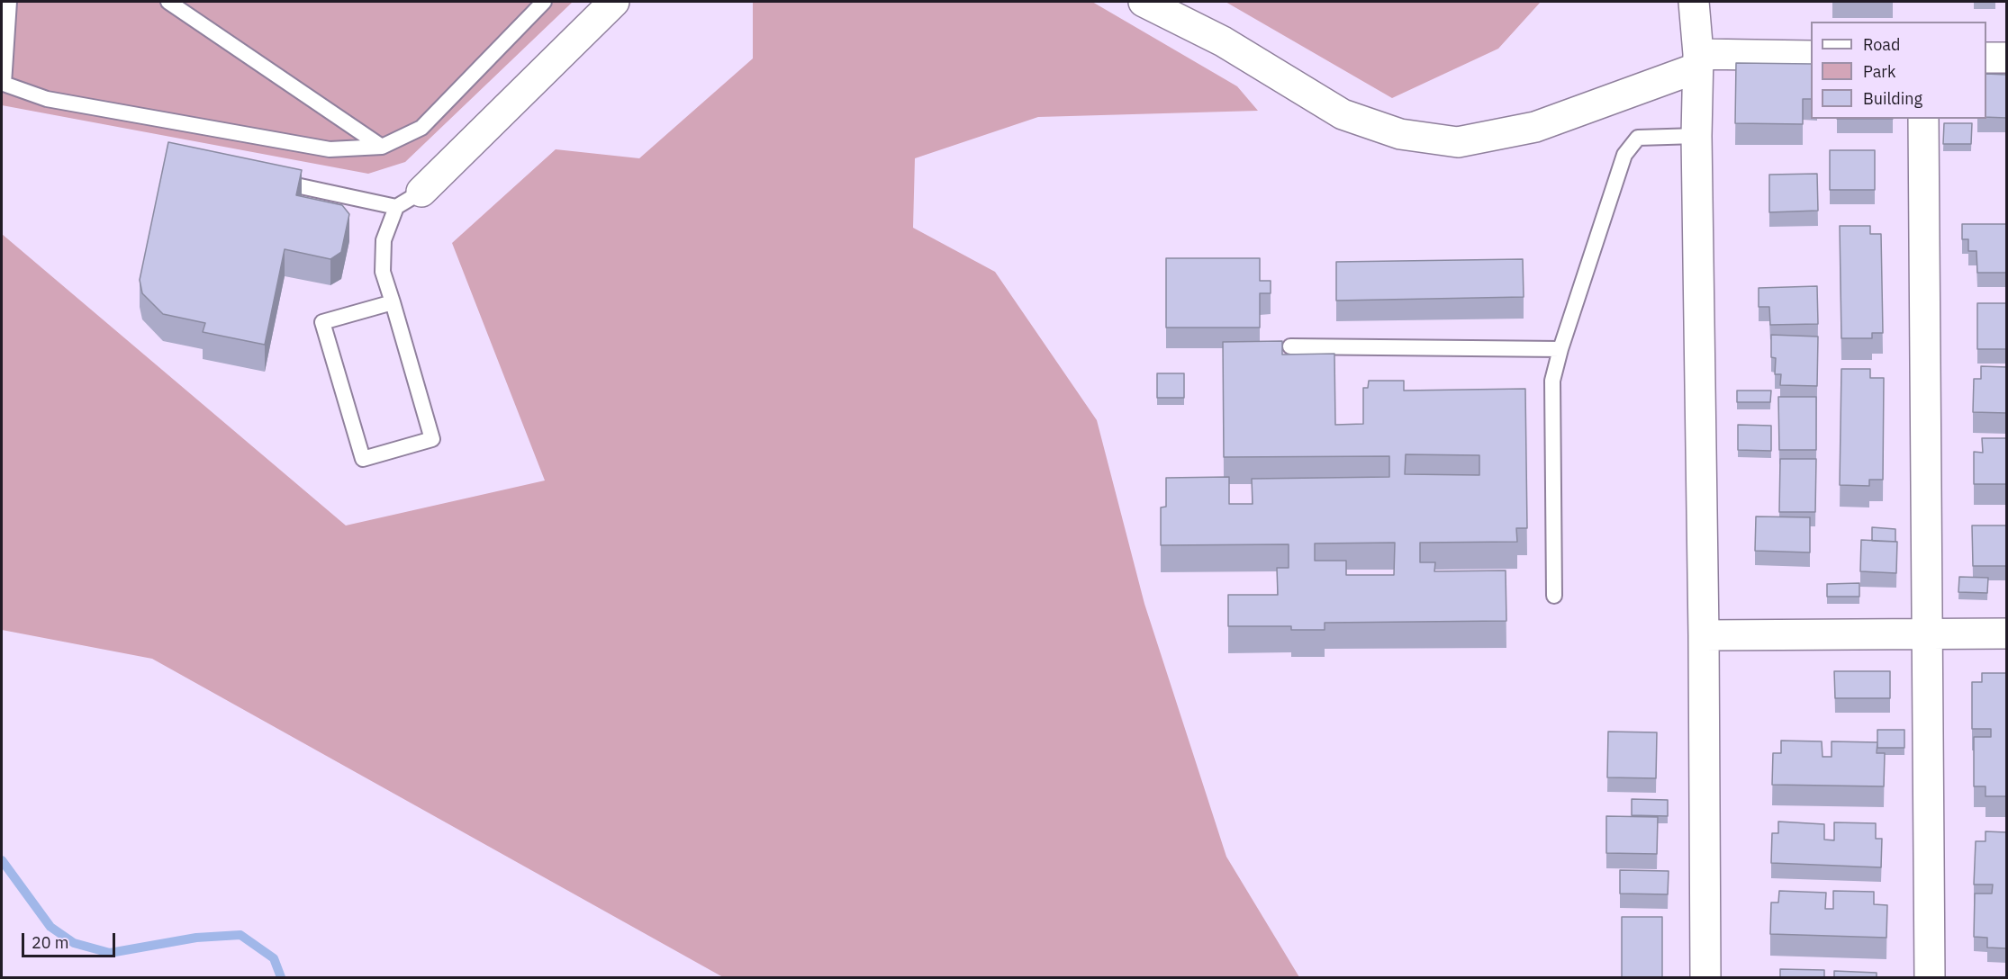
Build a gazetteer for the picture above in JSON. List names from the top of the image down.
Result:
{
  "legend": ["Road", "Park", "Building"],
  "scale_bar": "20 m"
}
